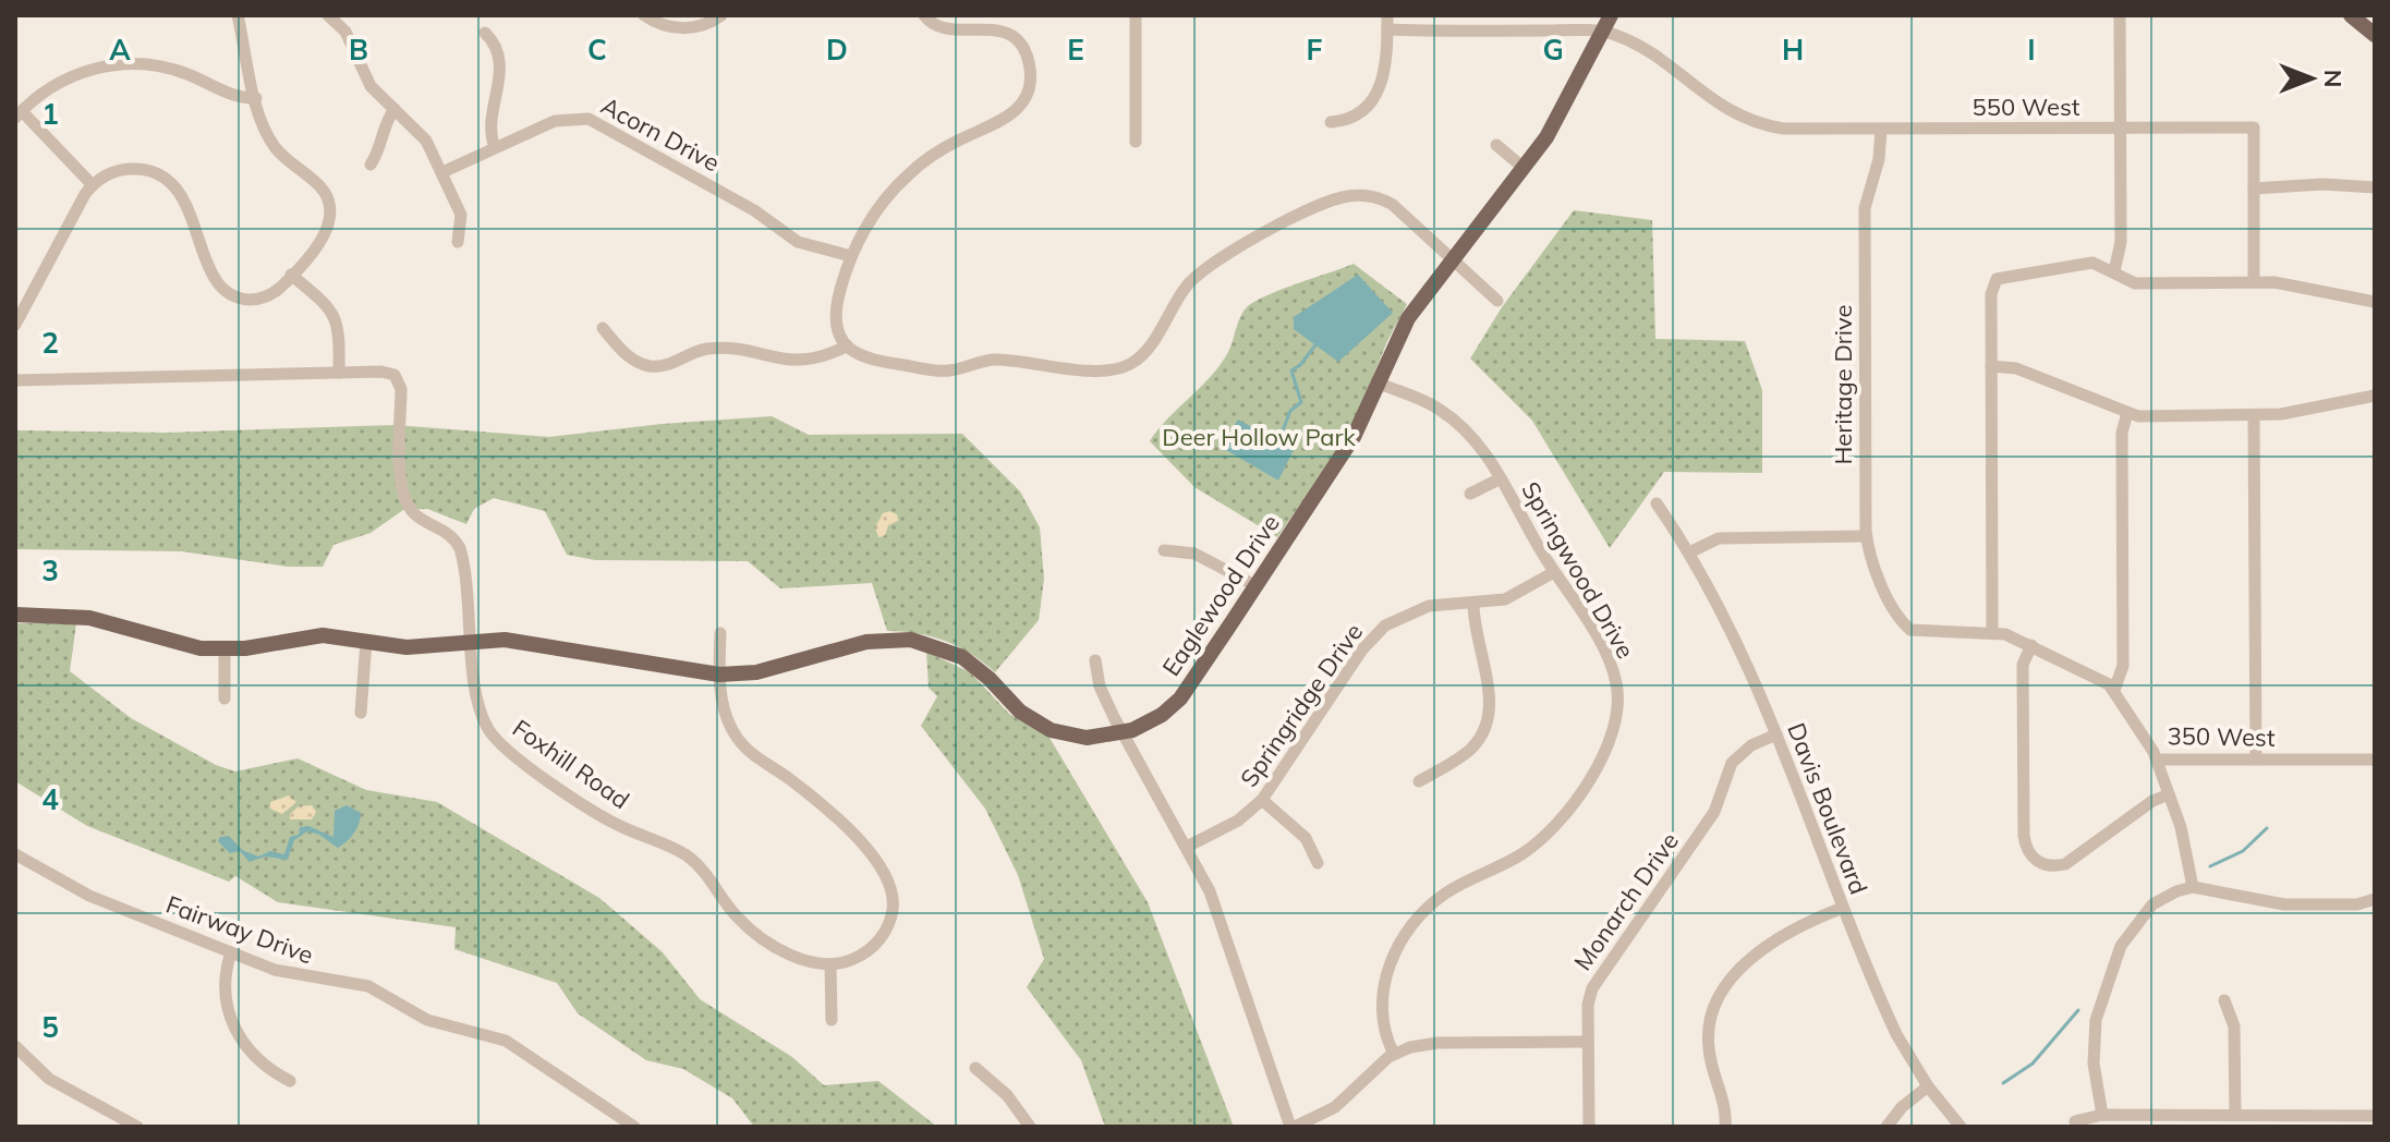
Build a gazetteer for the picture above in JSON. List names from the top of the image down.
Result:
{
  "streets": {
    "main road": ["Eaglewood Drive"],
    "street": [
      "550 West",
      "Acorn Drive",
      "Heritage Drive",
      "Springwood Drive",
      "Springridge Drive",
      "350 West",
      "Foxhill Road",
      "Davis Boulevard",
      "Monarch Drive",
      "Fairway Drive"
    ]
  },
  "crossings": [
    ["550 West", "Heritage Drive"],
    ["550 West", "Eaglewood Drive"],
    ["Heritage Drive", "350 West"],
    ["Springwood Drive", "Eaglewood Drive"],
    ["Springwood Drive", "Springridge Drive"],
    ["Eaglewood Drive", "Foxhill Road"],
    ["Davis Boulevard", "Monarch Drive"]
  ],
  "parks": ["Deer Hollow Park"],
  "north": "right",
  "grid": {
    "columns": [
      "A",
      "B",
      "C",
      "D",
      "E",
      "F",
      "G",
      "H",
      "I"
    ],
    "rows": [
      "1",
      "2",
      "3",
      "4",
      "5"
    ]
  }
}
